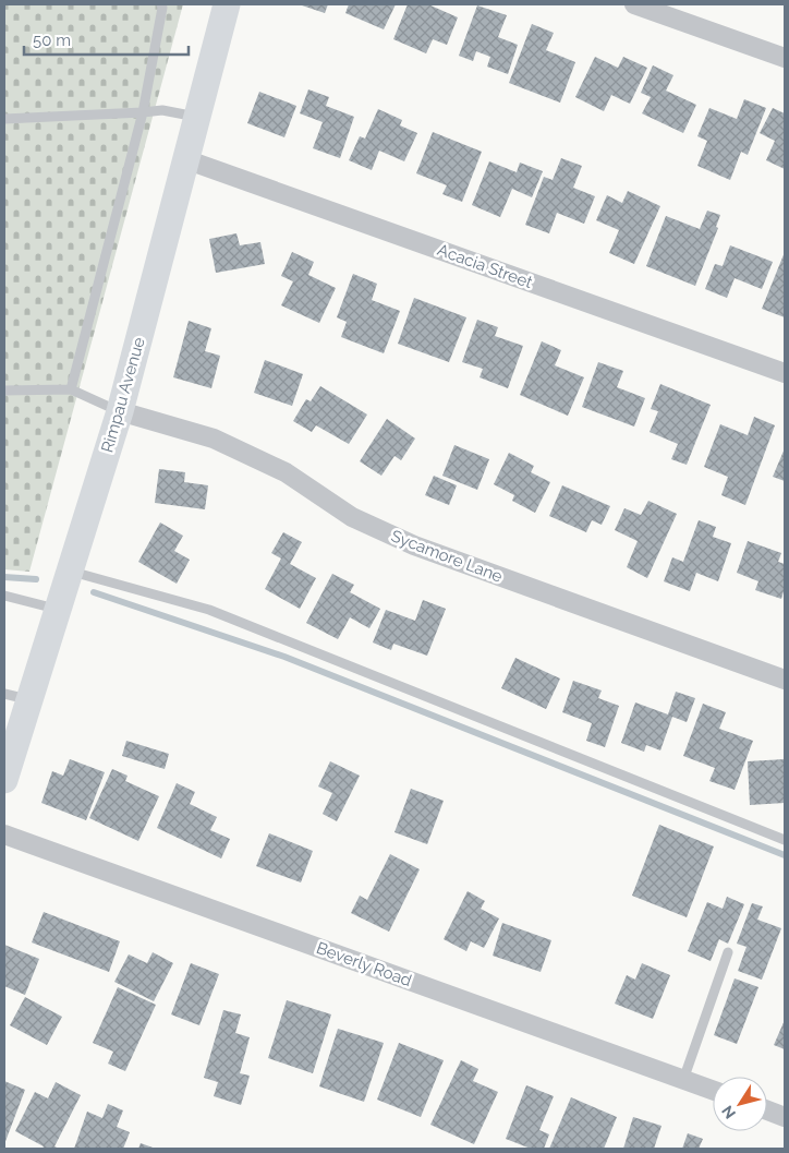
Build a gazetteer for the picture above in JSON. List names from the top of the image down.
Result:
{
  "streets": {
    "main road": ["Rimpau Avenue"],
    "street": ["Acacia Street", "Sycamore Lane", "Beverly Road"]
  },
  "crossings": [
    ["Acacia Street", "Rimpau Avenue"],
    ["Rimpau Avenue", "Sycamore Lane"]
  ],
  "scale_bar": "50 m",
  "north": "bottom left"
}
